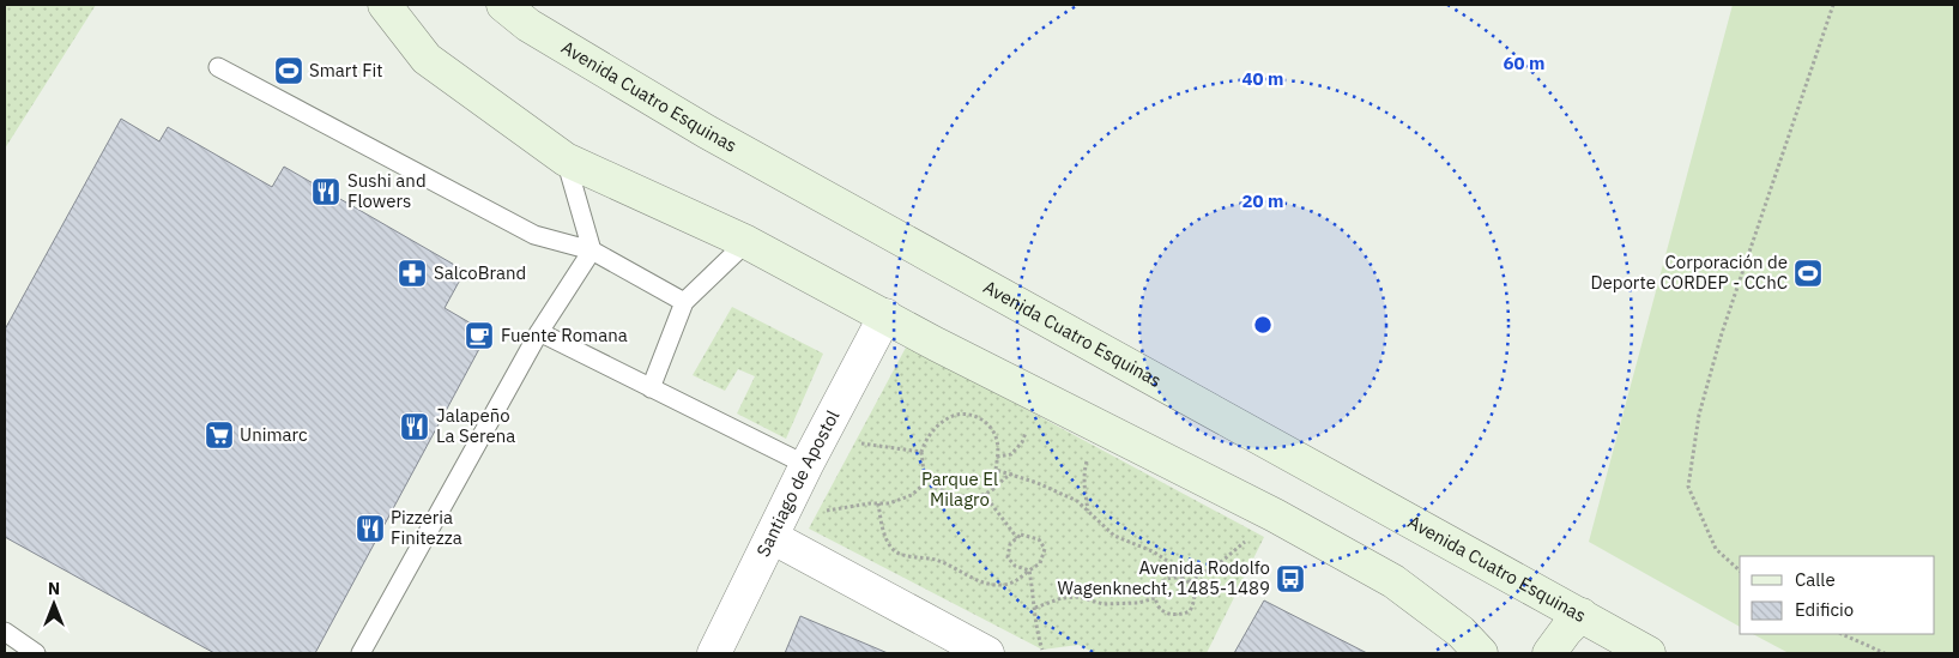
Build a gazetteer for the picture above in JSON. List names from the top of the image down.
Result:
{
  "streets": {
    "main road": ["Avenida Cuatro Esquinas"],
    "street": ["Santiago de Apostol"]
  },
  "parks": ["Parque El Milagro"],
  "places": {
    "sports": ["Smart Fit", "Corporación de Deporte CORDEP - CChC"],
    "restaurant": ["Sushi and Flowers", "Jalapeño La Serena", "Pizzeria Finitezza"],
    "pharmacy": ["SalcoBrand"],
    "cafe": ["Fuente Romana"],
    "supermarket": ["Unimarc"],
    "bus stop": ["Avenida Rodolfo Wagenknecht, 1485-1489"]
  },
  "legend": ["Calle", "Edificio"],
  "north": "top",
  "rings": ["60 m", "40 m", "20 m"]
}
